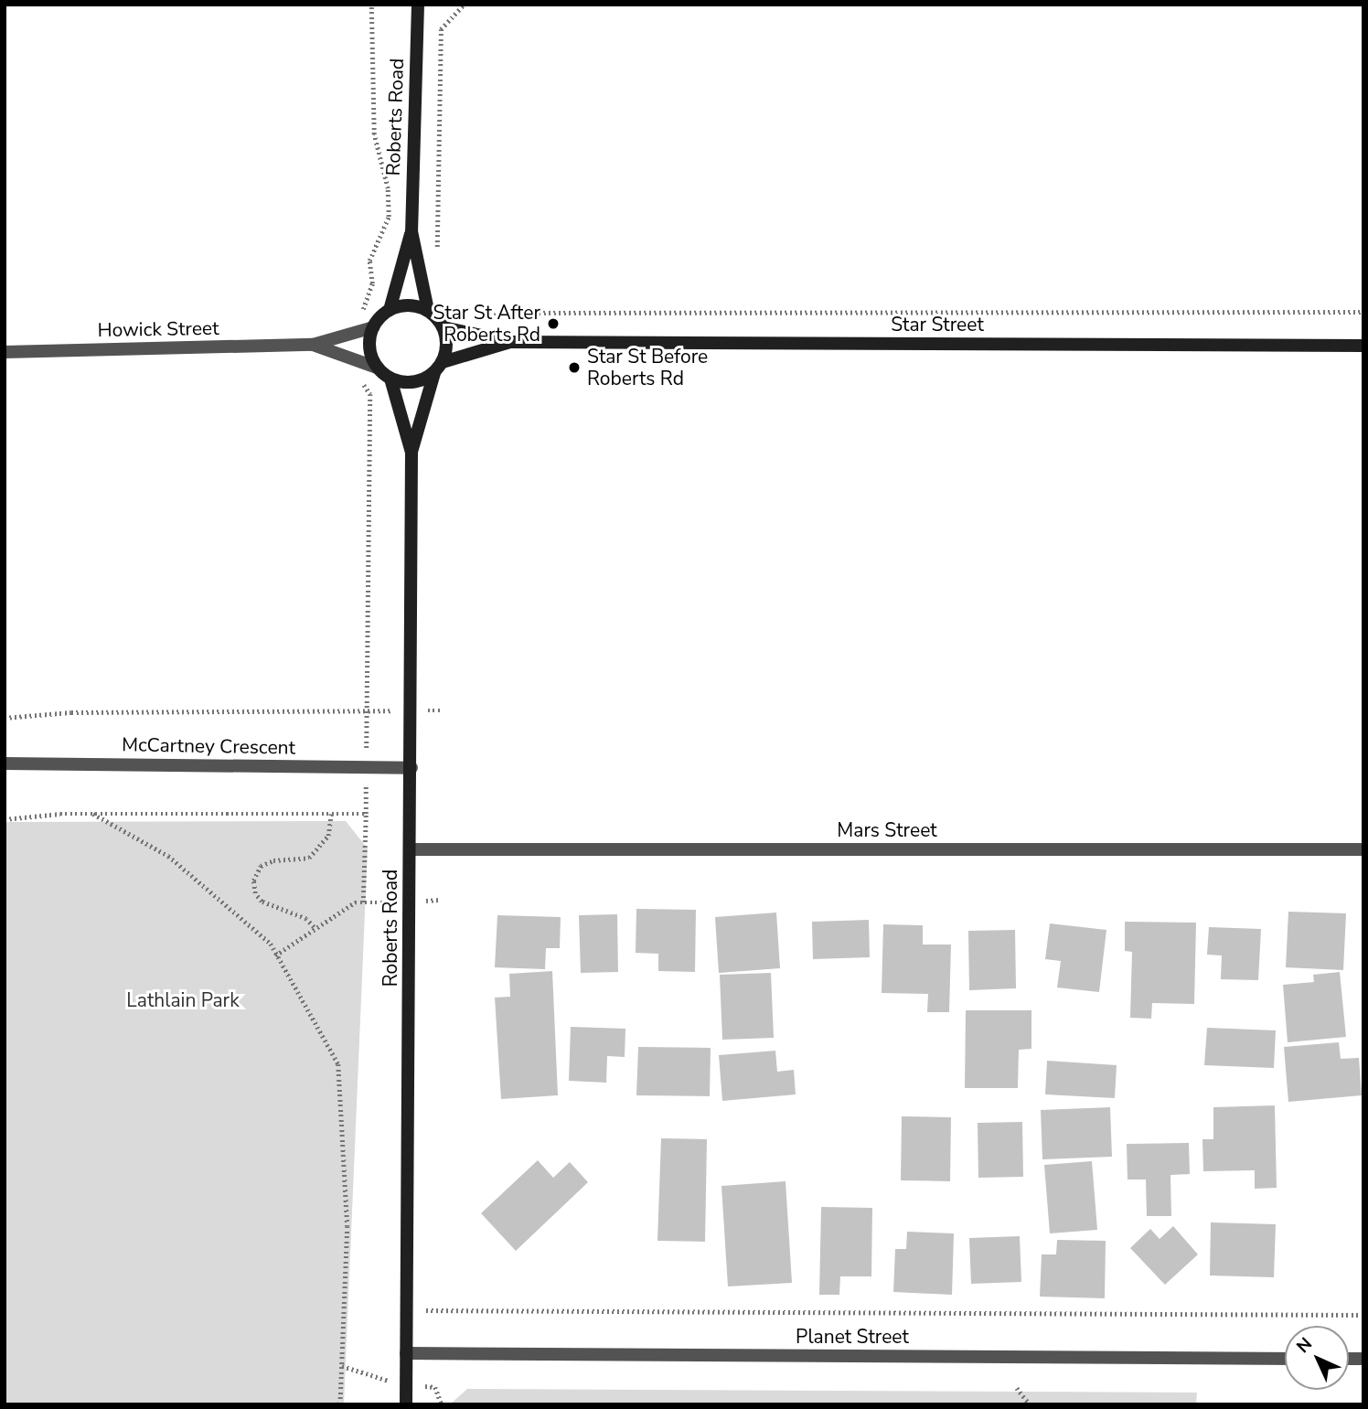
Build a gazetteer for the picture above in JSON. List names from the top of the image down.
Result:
{
  "streets": {
    "main road": ["Roberts Road", "Star Street"],
    "street": [
      "Howick Street",
      "McCartney Crescent",
      "Mars Street",
      "Planet Street"
    ]
  },
  "crossings": [
    ["Roberts Road", "Star Street"],
    ["Roberts Road", "Howick Street"],
    ["Roberts Road", "McCartney Crescent"],
    ["Roberts Road", "Mars Street"],
    ["Roberts Road", "Planet Street"],
    ["Star Street", "Howick Street"]
  ],
  "parks": ["Lathlain Park"],
  "places": ["Star St After Roberts Rd", "Star St Before Roberts Rd"],
  "north": "top left"
}
